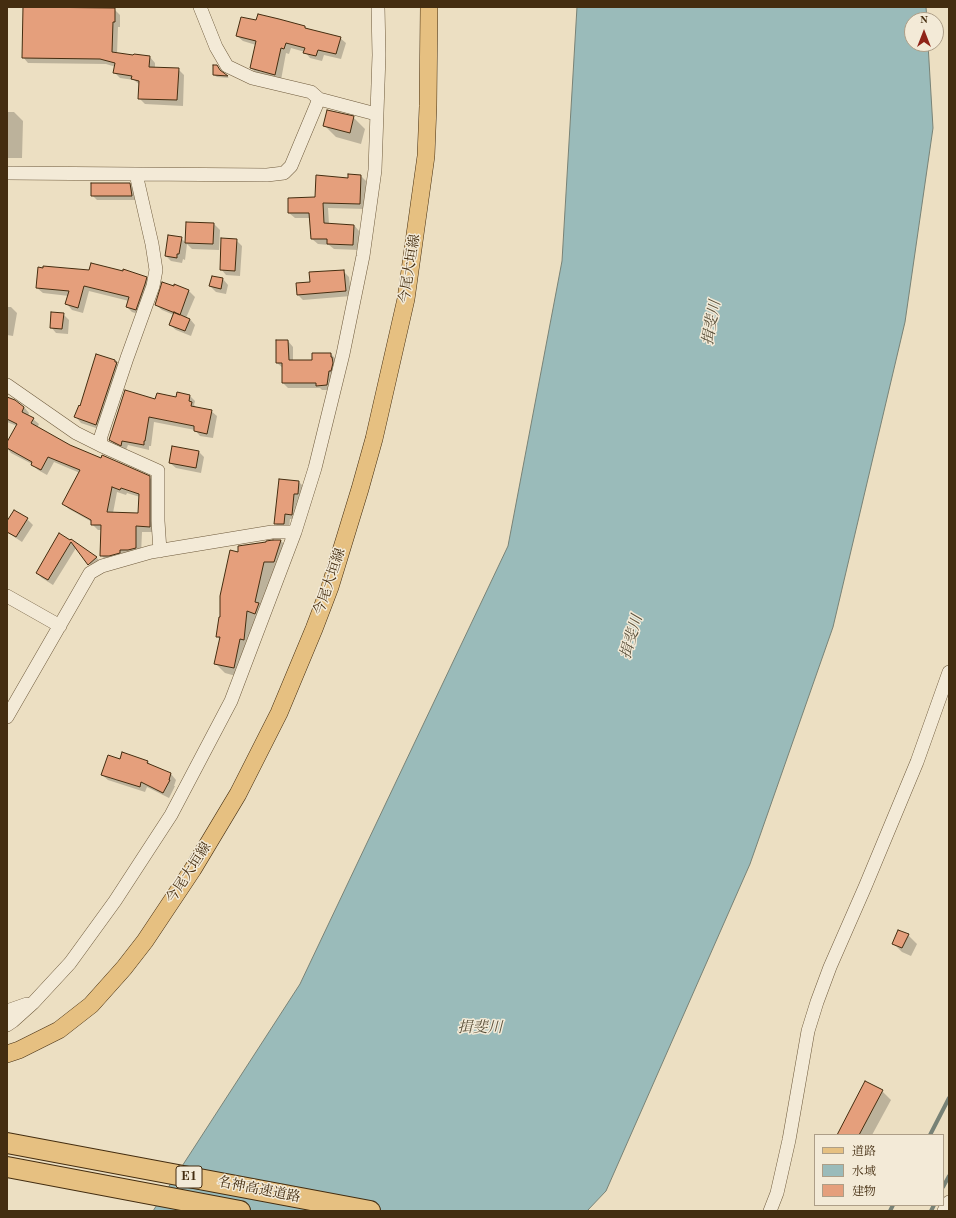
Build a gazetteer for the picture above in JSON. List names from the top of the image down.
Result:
{
  "streets": {
    "highway": ["E1", "名神高速道路"],
    "main road": ["今尾大垣線"]
  },
  "water": ["揖斐川"],
  "legend": ["道路", "水域", "建物"],
  "north": "top"
}
